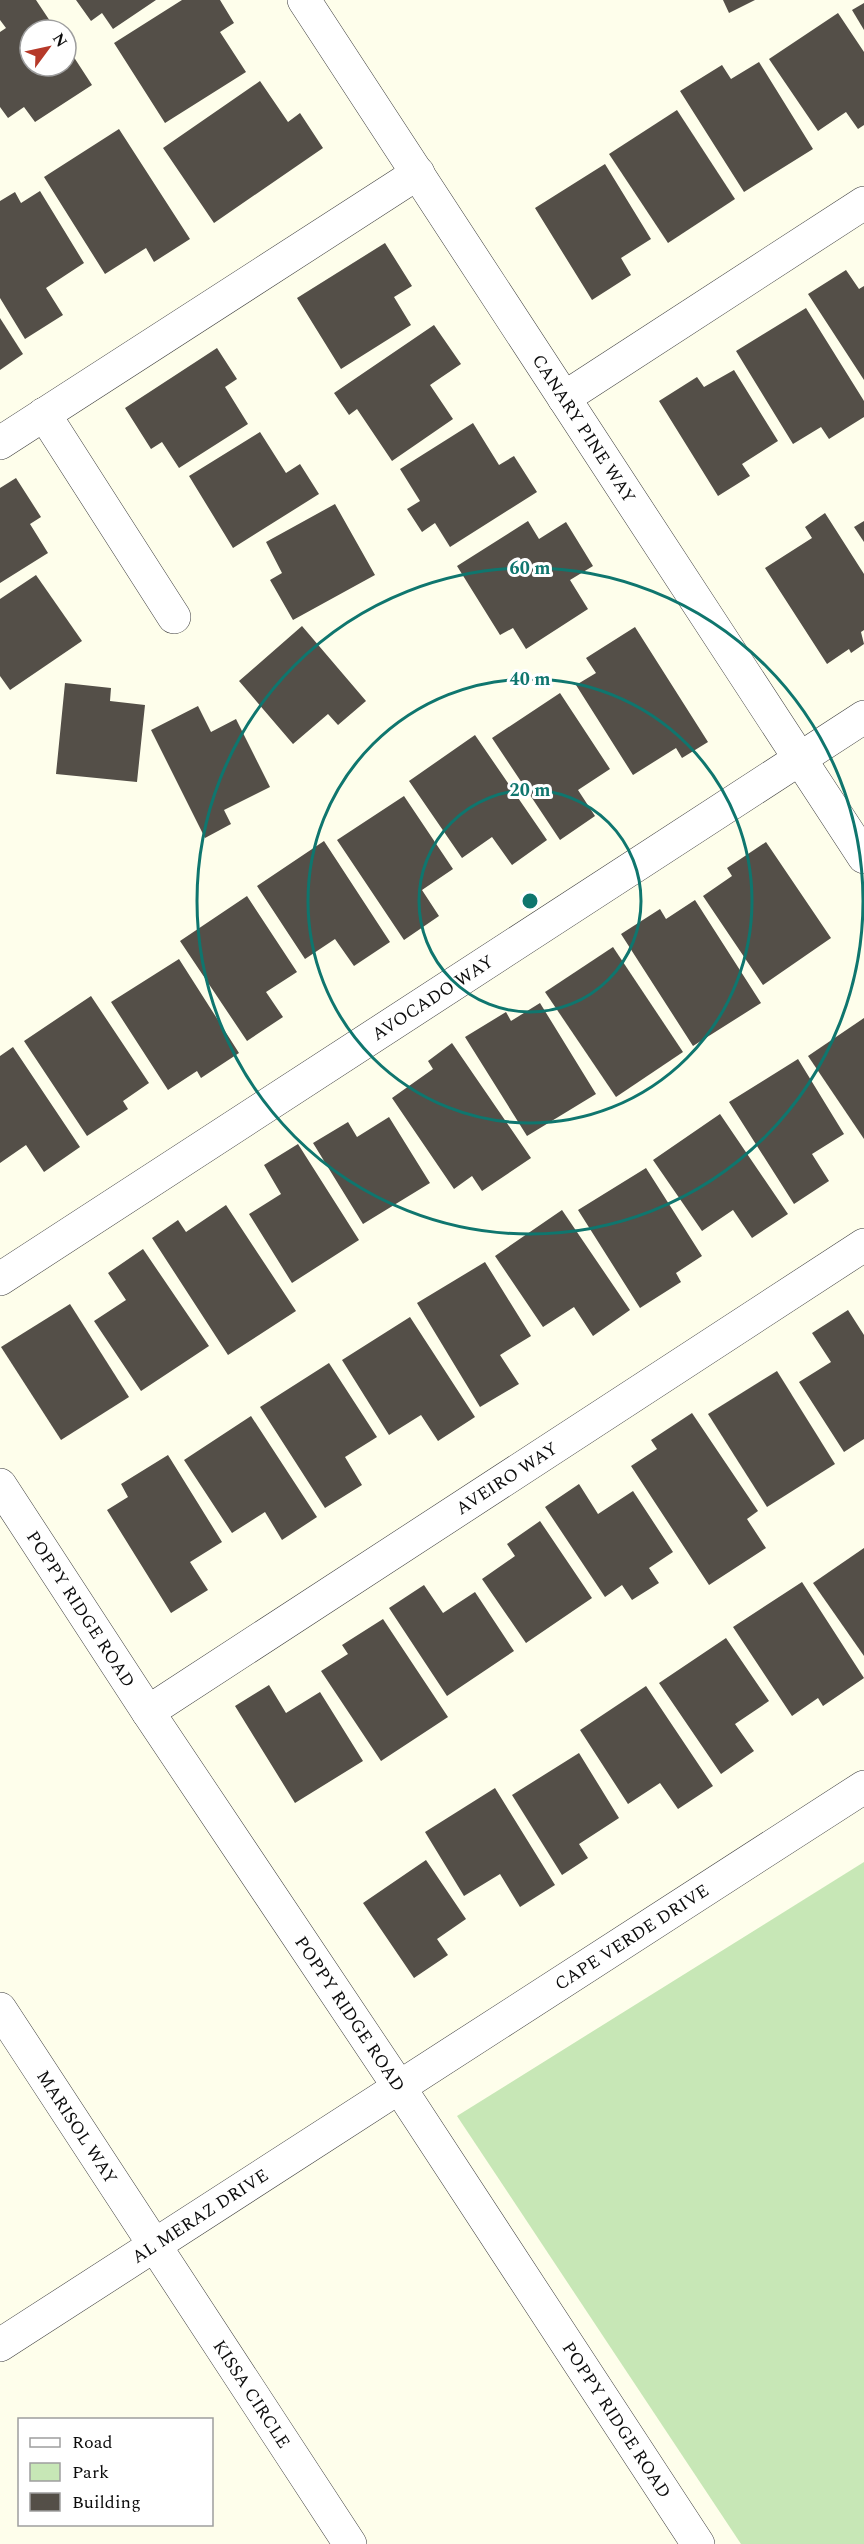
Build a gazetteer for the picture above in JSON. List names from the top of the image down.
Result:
{
  "streets": {
    "street": [
      "CANARY PINE WAY",
      "AVOCADO WAY",
      "AVEIRO WAY",
      "POPPY RIDGE ROAD",
      "CAPE VERDE DRIVE",
      "MARISOL WAY",
      "AL MERAZ DRIVE",
      "KISSA CIRCLE"
    ]
  },
  "crossings": [
    ["CANARY PINE WAY", "AVOCADO WAY"],
    ["AVEIRO WAY", "POPPY RIDGE ROAD"],
    ["POPPY RIDGE ROAD", "CAPE VERDE DRIVE"],
    ["POPPY RIDGE ROAD", "AL MERAZ DRIVE"],
    ["CAPE VERDE DRIVE", "AL MERAZ DRIVE"],
    ["MARISOL WAY", "AL MERAZ DRIVE"],
    ["MARISOL WAY", "KISSA CIRCLE"],
    ["AL MERAZ DRIVE", "KISSA CIRCLE"]
  ],
  "legend": ["Road", "Park", "Building"],
  "north": "top right",
  "rings": ["60 m", "40 m", "20 m"]
}
